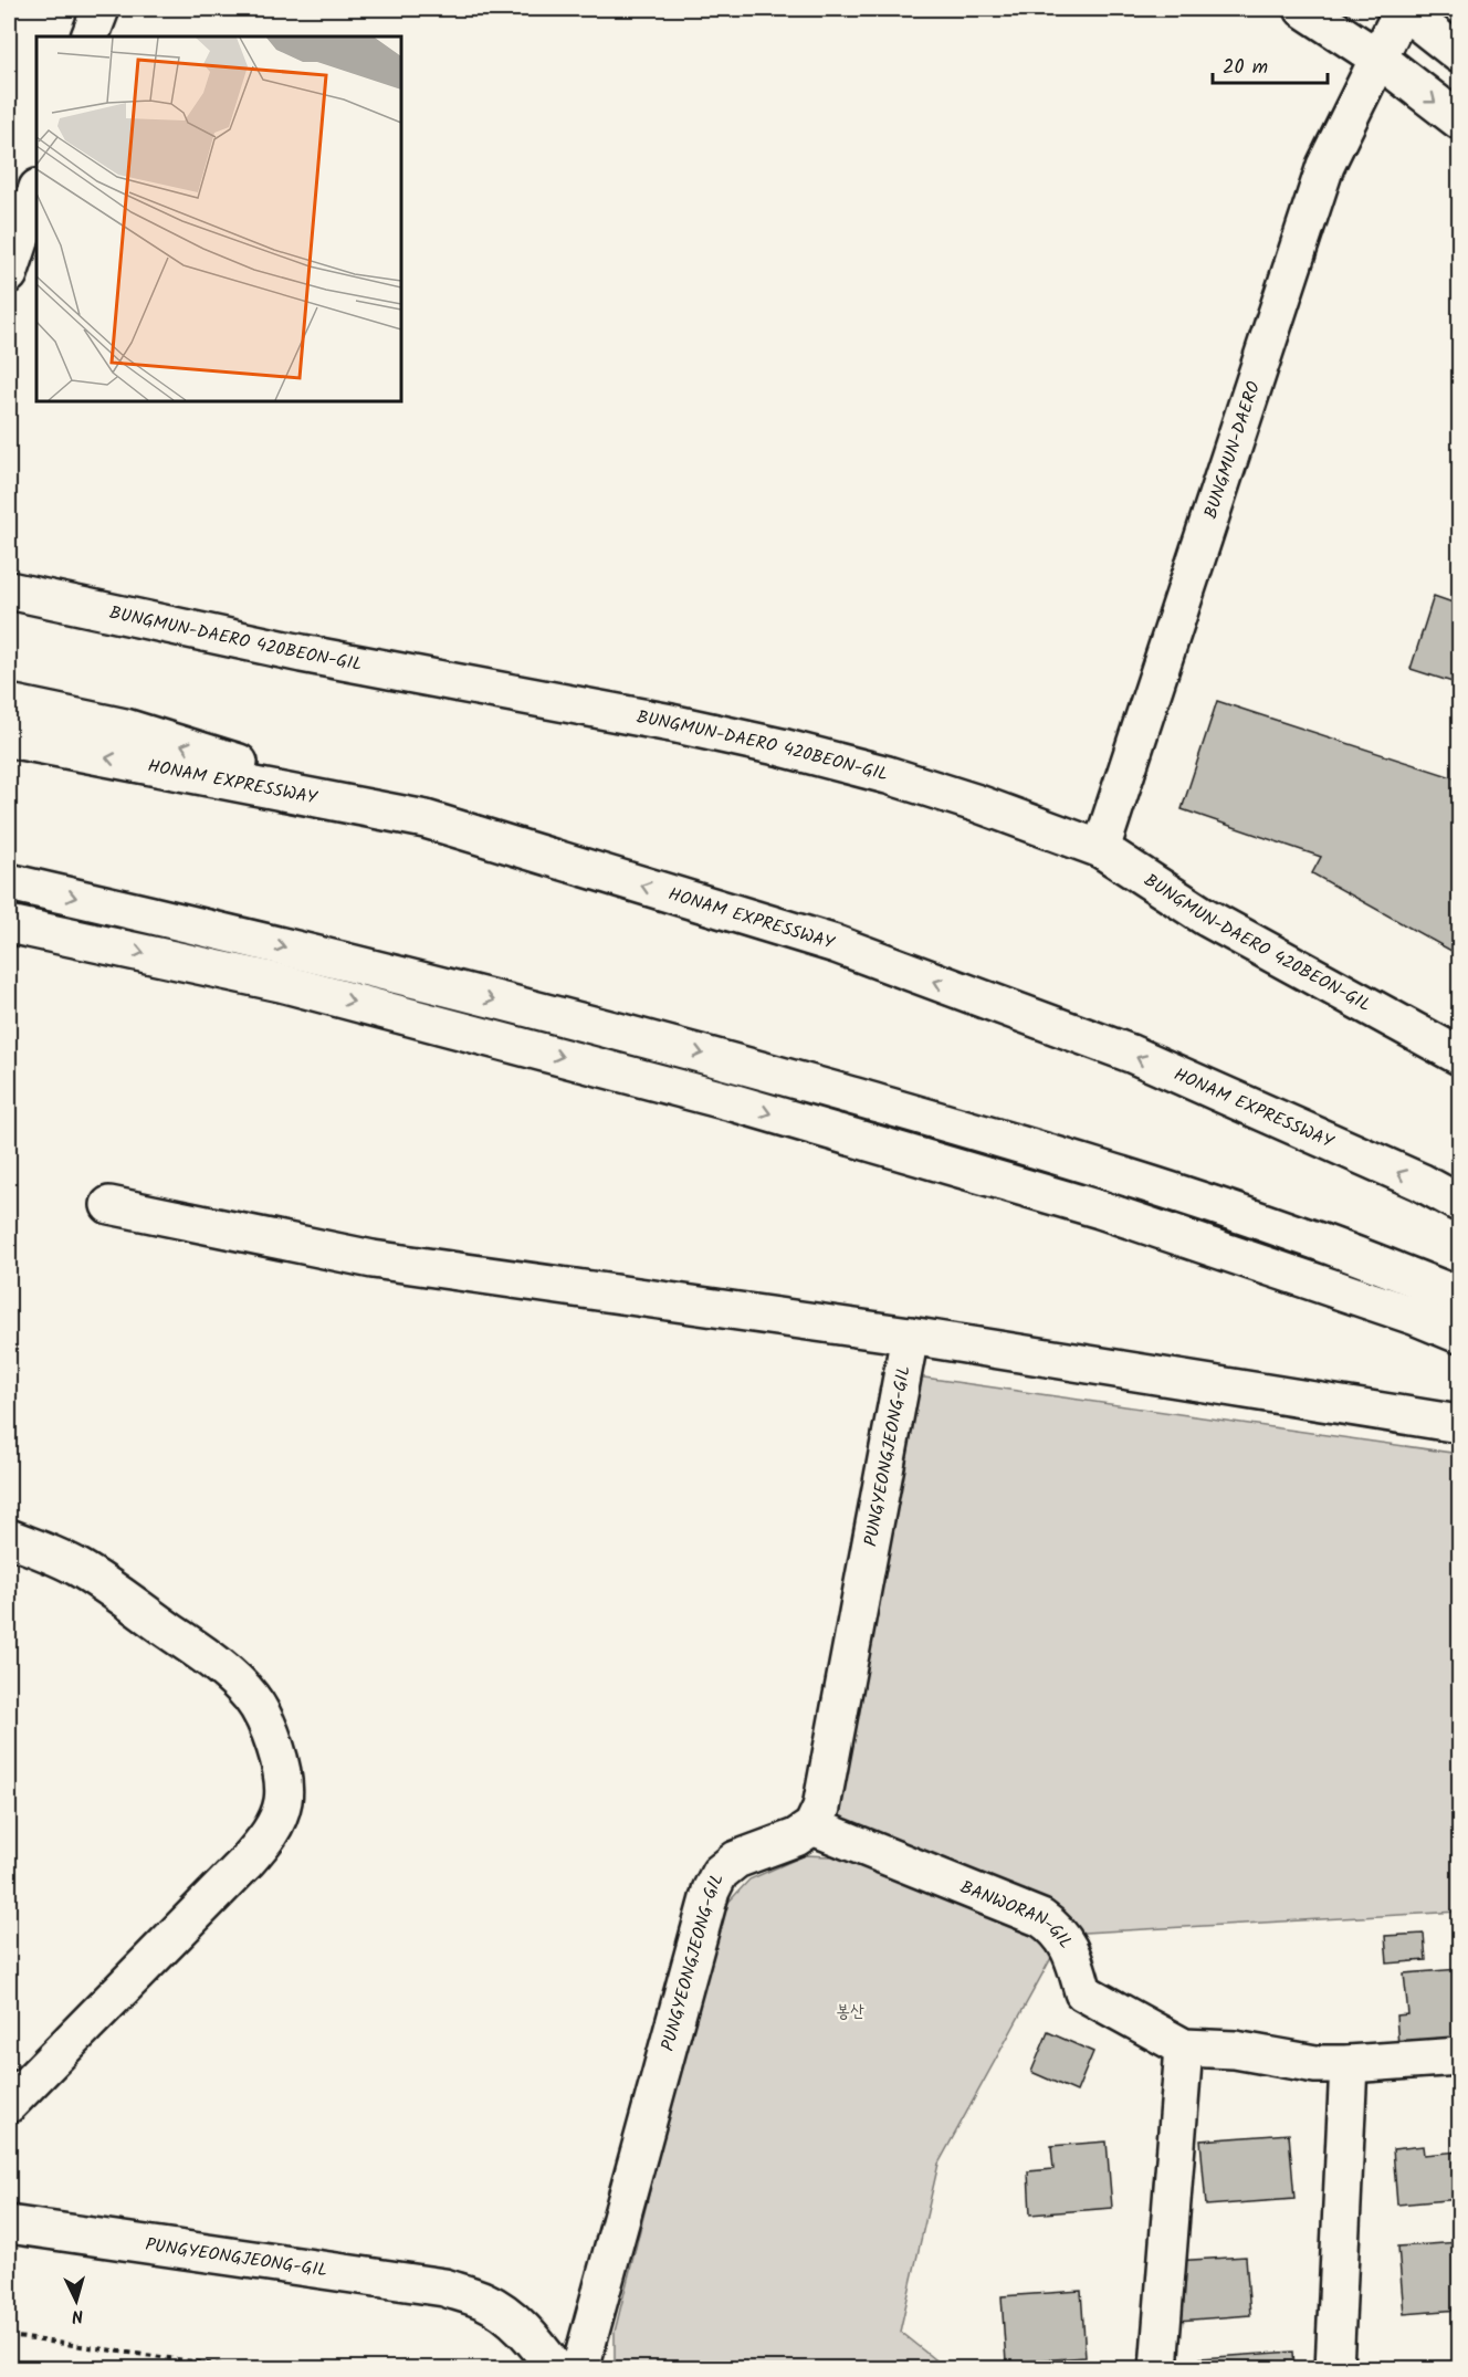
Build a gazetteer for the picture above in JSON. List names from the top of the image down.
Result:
{
  "streets": {
    "main road": [
      "BUNGMUN-DAERO",
      "BUNGMUN-DAERO 420BEON-GIL",
      "HONAM EXPRESSWAY",
      "PUNGYEONGJEONG-GIL",
      "BANWORAN-GIL"
    ]
  },
  "crossings": [
    ["BUNGMUN-DAERO", "BUNGMUN-DAERO 420BEON-GIL"],
    ["PUNGYEONGJEONG-GIL", "BANWORAN-GIL"]
  ],
  "parks": ["봉산"],
  "scale_bar": "20 m",
  "north": "bottom"
}
